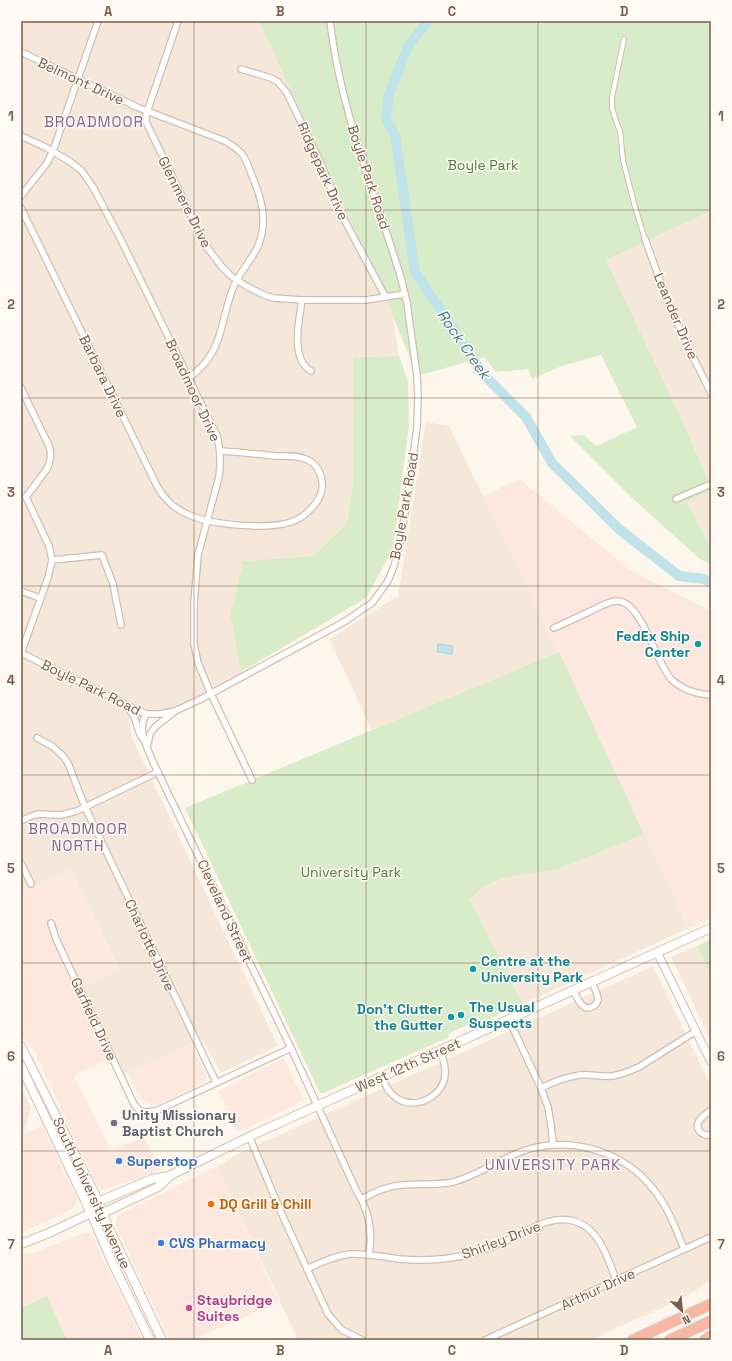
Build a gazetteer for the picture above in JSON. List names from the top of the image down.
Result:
{
  "streets": {
    "main road": ["West 12th Street", "South University Avenue"],
    "street": [
      "Belmont Drive",
      "Ridgepark Drive",
      "Boyle Park Road",
      "Glenmere Drive",
      "Leander Drive",
      "Barbara Drive",
      "Broadmoor Drive",
      "Cleveland Street",
      "Charlotte Drive",
      "Garfield Drive",
      "Shirley Drive",
      "Arthur Drive"
    ]
  },
  "crossings": [
    ["Belmont Drive", "Glenmere Drive"],
    ["Belmont Drive", "Broadmoor Drive"],
    ["Ridgepark Drive", "Glenmere Drive"],
    ["Boyle Park Road", "Glenmere Drive"],
    ["Boyle Park Road", "Broadmoor Drive"],
    ["Boyle Park Road", "Cleveland Street"],
    ["Barbara Drive", "Broadmoor Drive"],
    ["Cleveland Street", "West 12th Street"],
    ["Cleveland Street", "Shirley Drive"],
    ["Charlotte Drive", "Garfield Drive"],
    ["West 12th Street", "South University Avenue"],
    ["Shirley Drive", "Arthur Drive"]
  ],
  "districts": ["BROADMOOR", "BROADMOOR NORTH", "UNIVERSITY PARK"],
  "water": ["Rock Creek"],
  "parks": ["Boyle Park", "University Park"],
  "places": [
    "FedEx Ship Center",
    "Centre at the University Park",
    "The Usual Suspects",
    "Don't Clutter the Gutter",
    "Unity Missionary Baptist Church",
    "Superstop",
    "DQ Grill & Chill",
    "CVS Pharmacy",
    "Staybridge Suites"
  ],
  "north": "bottom right",
  "grid": {
    "columns": [
      "A",
      "B",
      "C",
      "D"
    ],
    "rows": [
      "1",
      "2",
      "3",
      "4",
      "5",
      "6",
      "7"
    ]
  }
}
